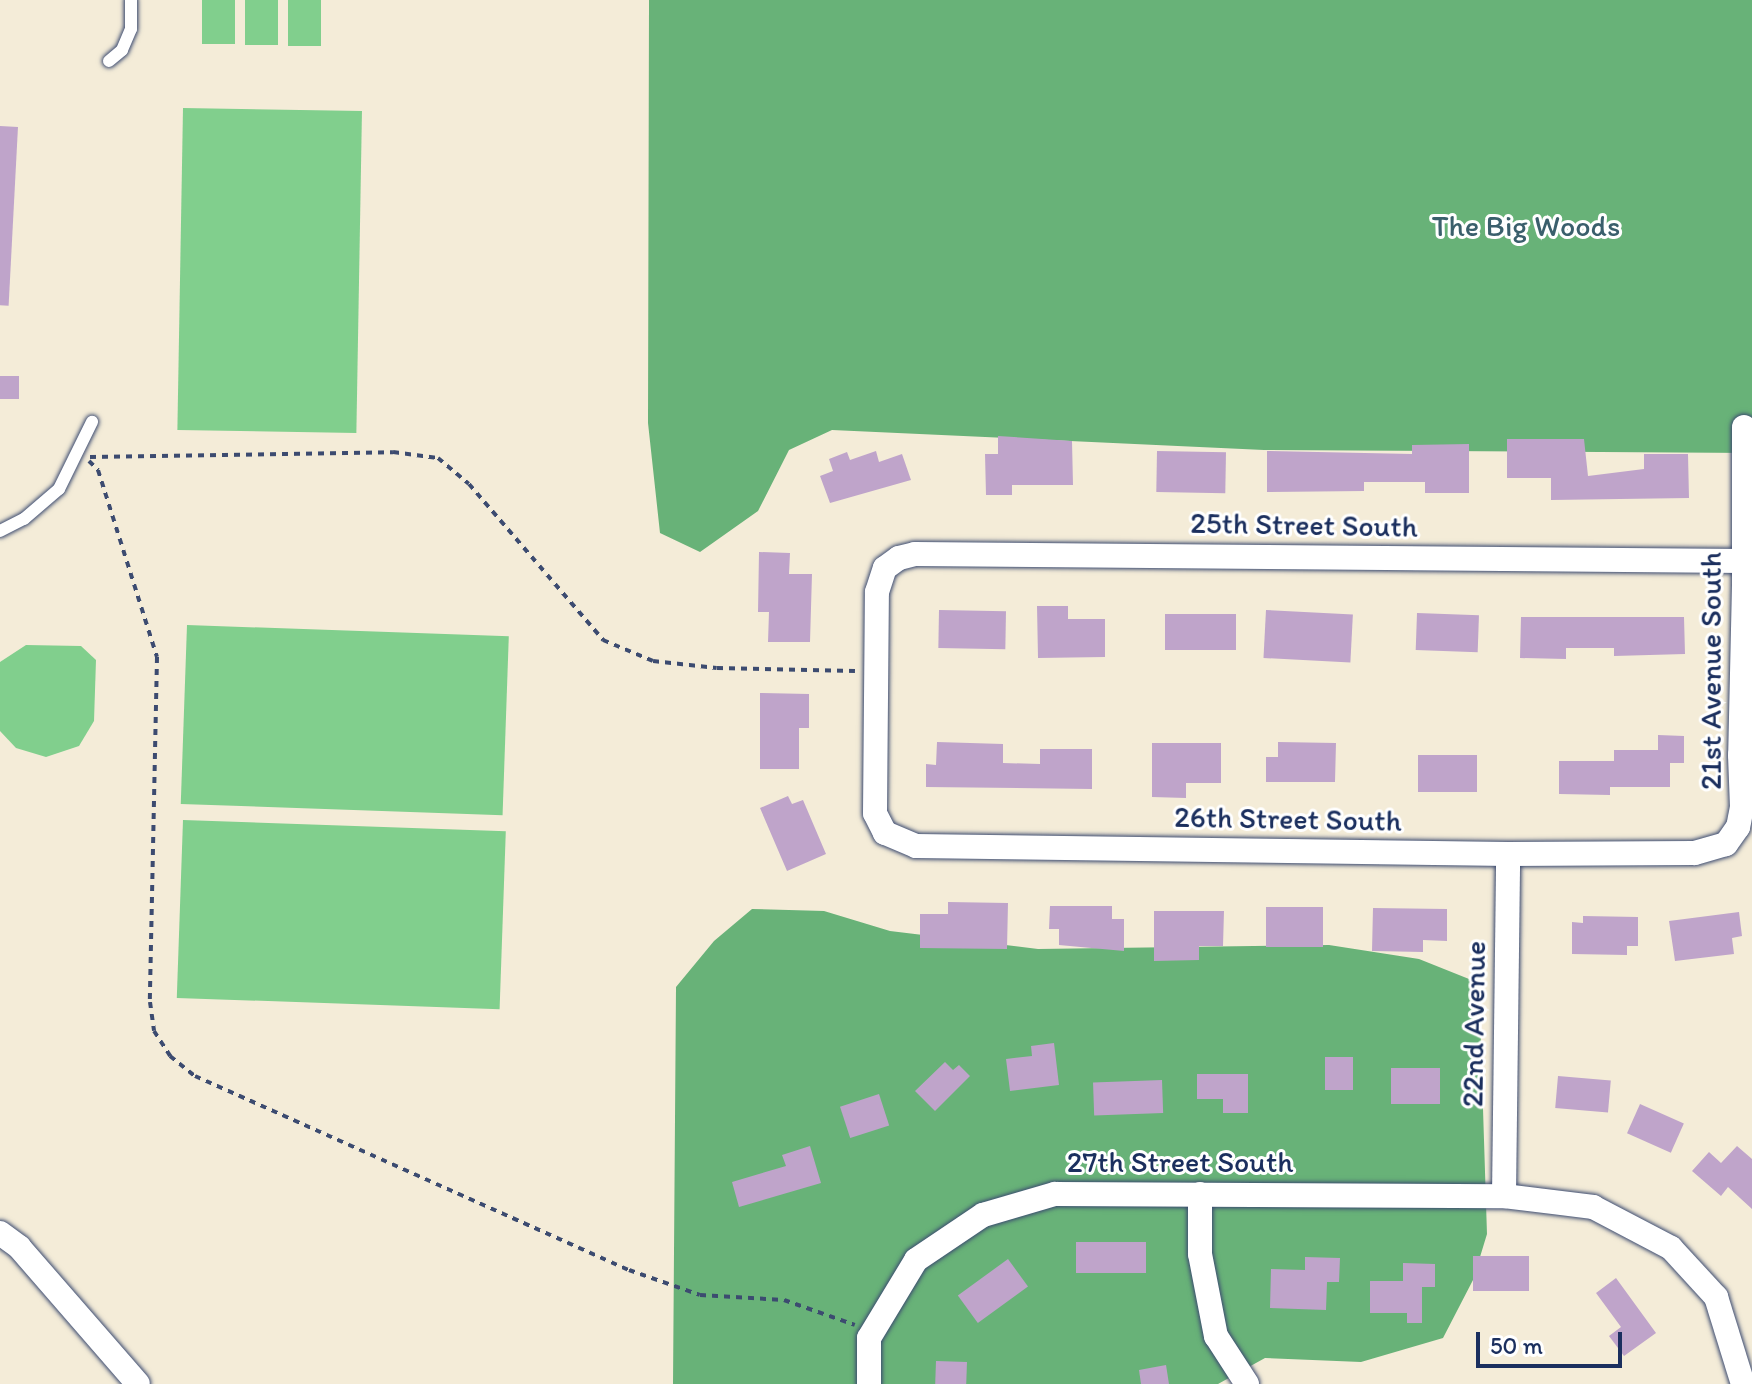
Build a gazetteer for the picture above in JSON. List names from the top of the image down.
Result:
{
  "streets": {
    "street": [
      "25th Street South",
      "21st Avenue South",
      "26th Street South",
      "22nd Avenue",
      "27th Street South"
    ]
  },
  "crossings": [
    ["25th Street South", "21st Avenue South"],
    ["25th Street South", "26th Street South"],
    ["21st Avenue South", "26th Street South"],
    ["26th Street South", "22nd Avenue"],
    ["22nd Avenue", "27th Street South"]
  ],
  "parks": ["The Big Woods"],
  "scale_bar": "50 m"
}
